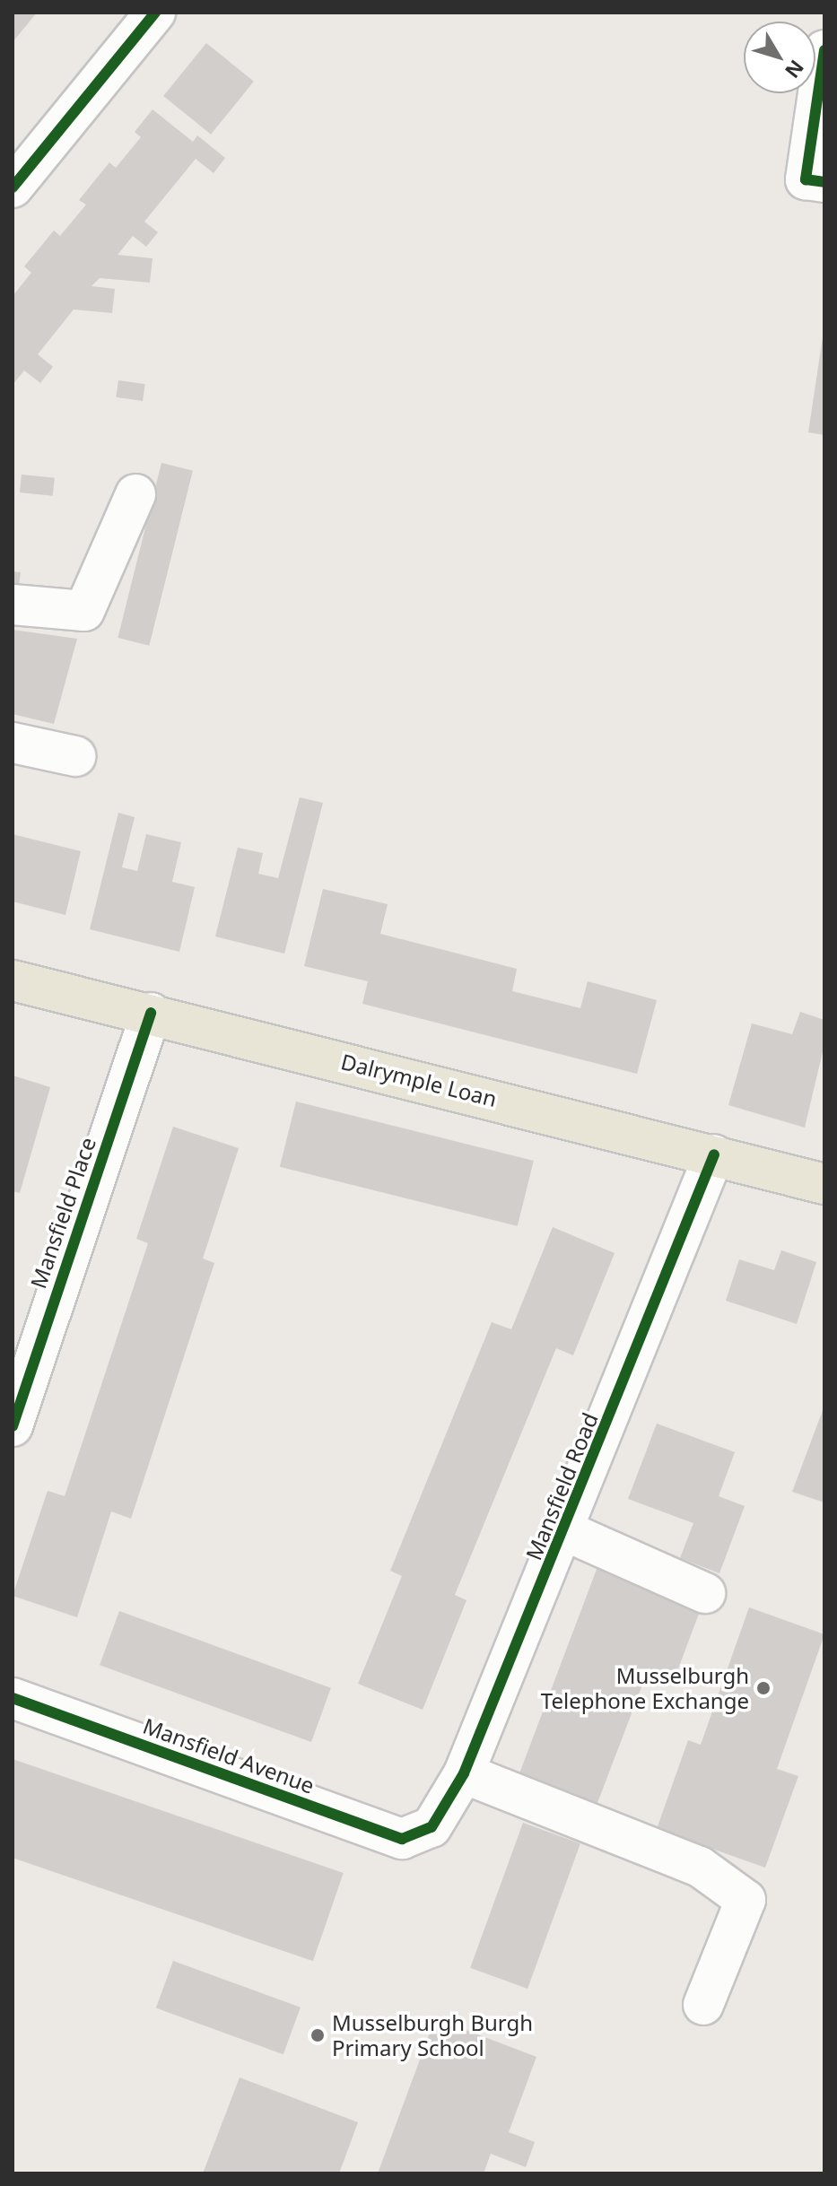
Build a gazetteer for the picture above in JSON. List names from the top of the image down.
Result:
{
  "streets": {
    "main road": ["Dalrymple Loan"],
    "street": ["Mansfield Place", "Mansfield Road", "Mansfield Avenue"]
  },
  "crossings": [
    ["Dalrymple Loan", "Mansfield Place"],
    ["Dalrymple Loan", "Mansfield Road"],
    ["Mansfield Road", "Mansfield Avenue"]
  ],
  "places": ["Musselburgh Telephone Exchange", "Musselburgh Burgh Primary School"],
  "north": "bottom right"
}
